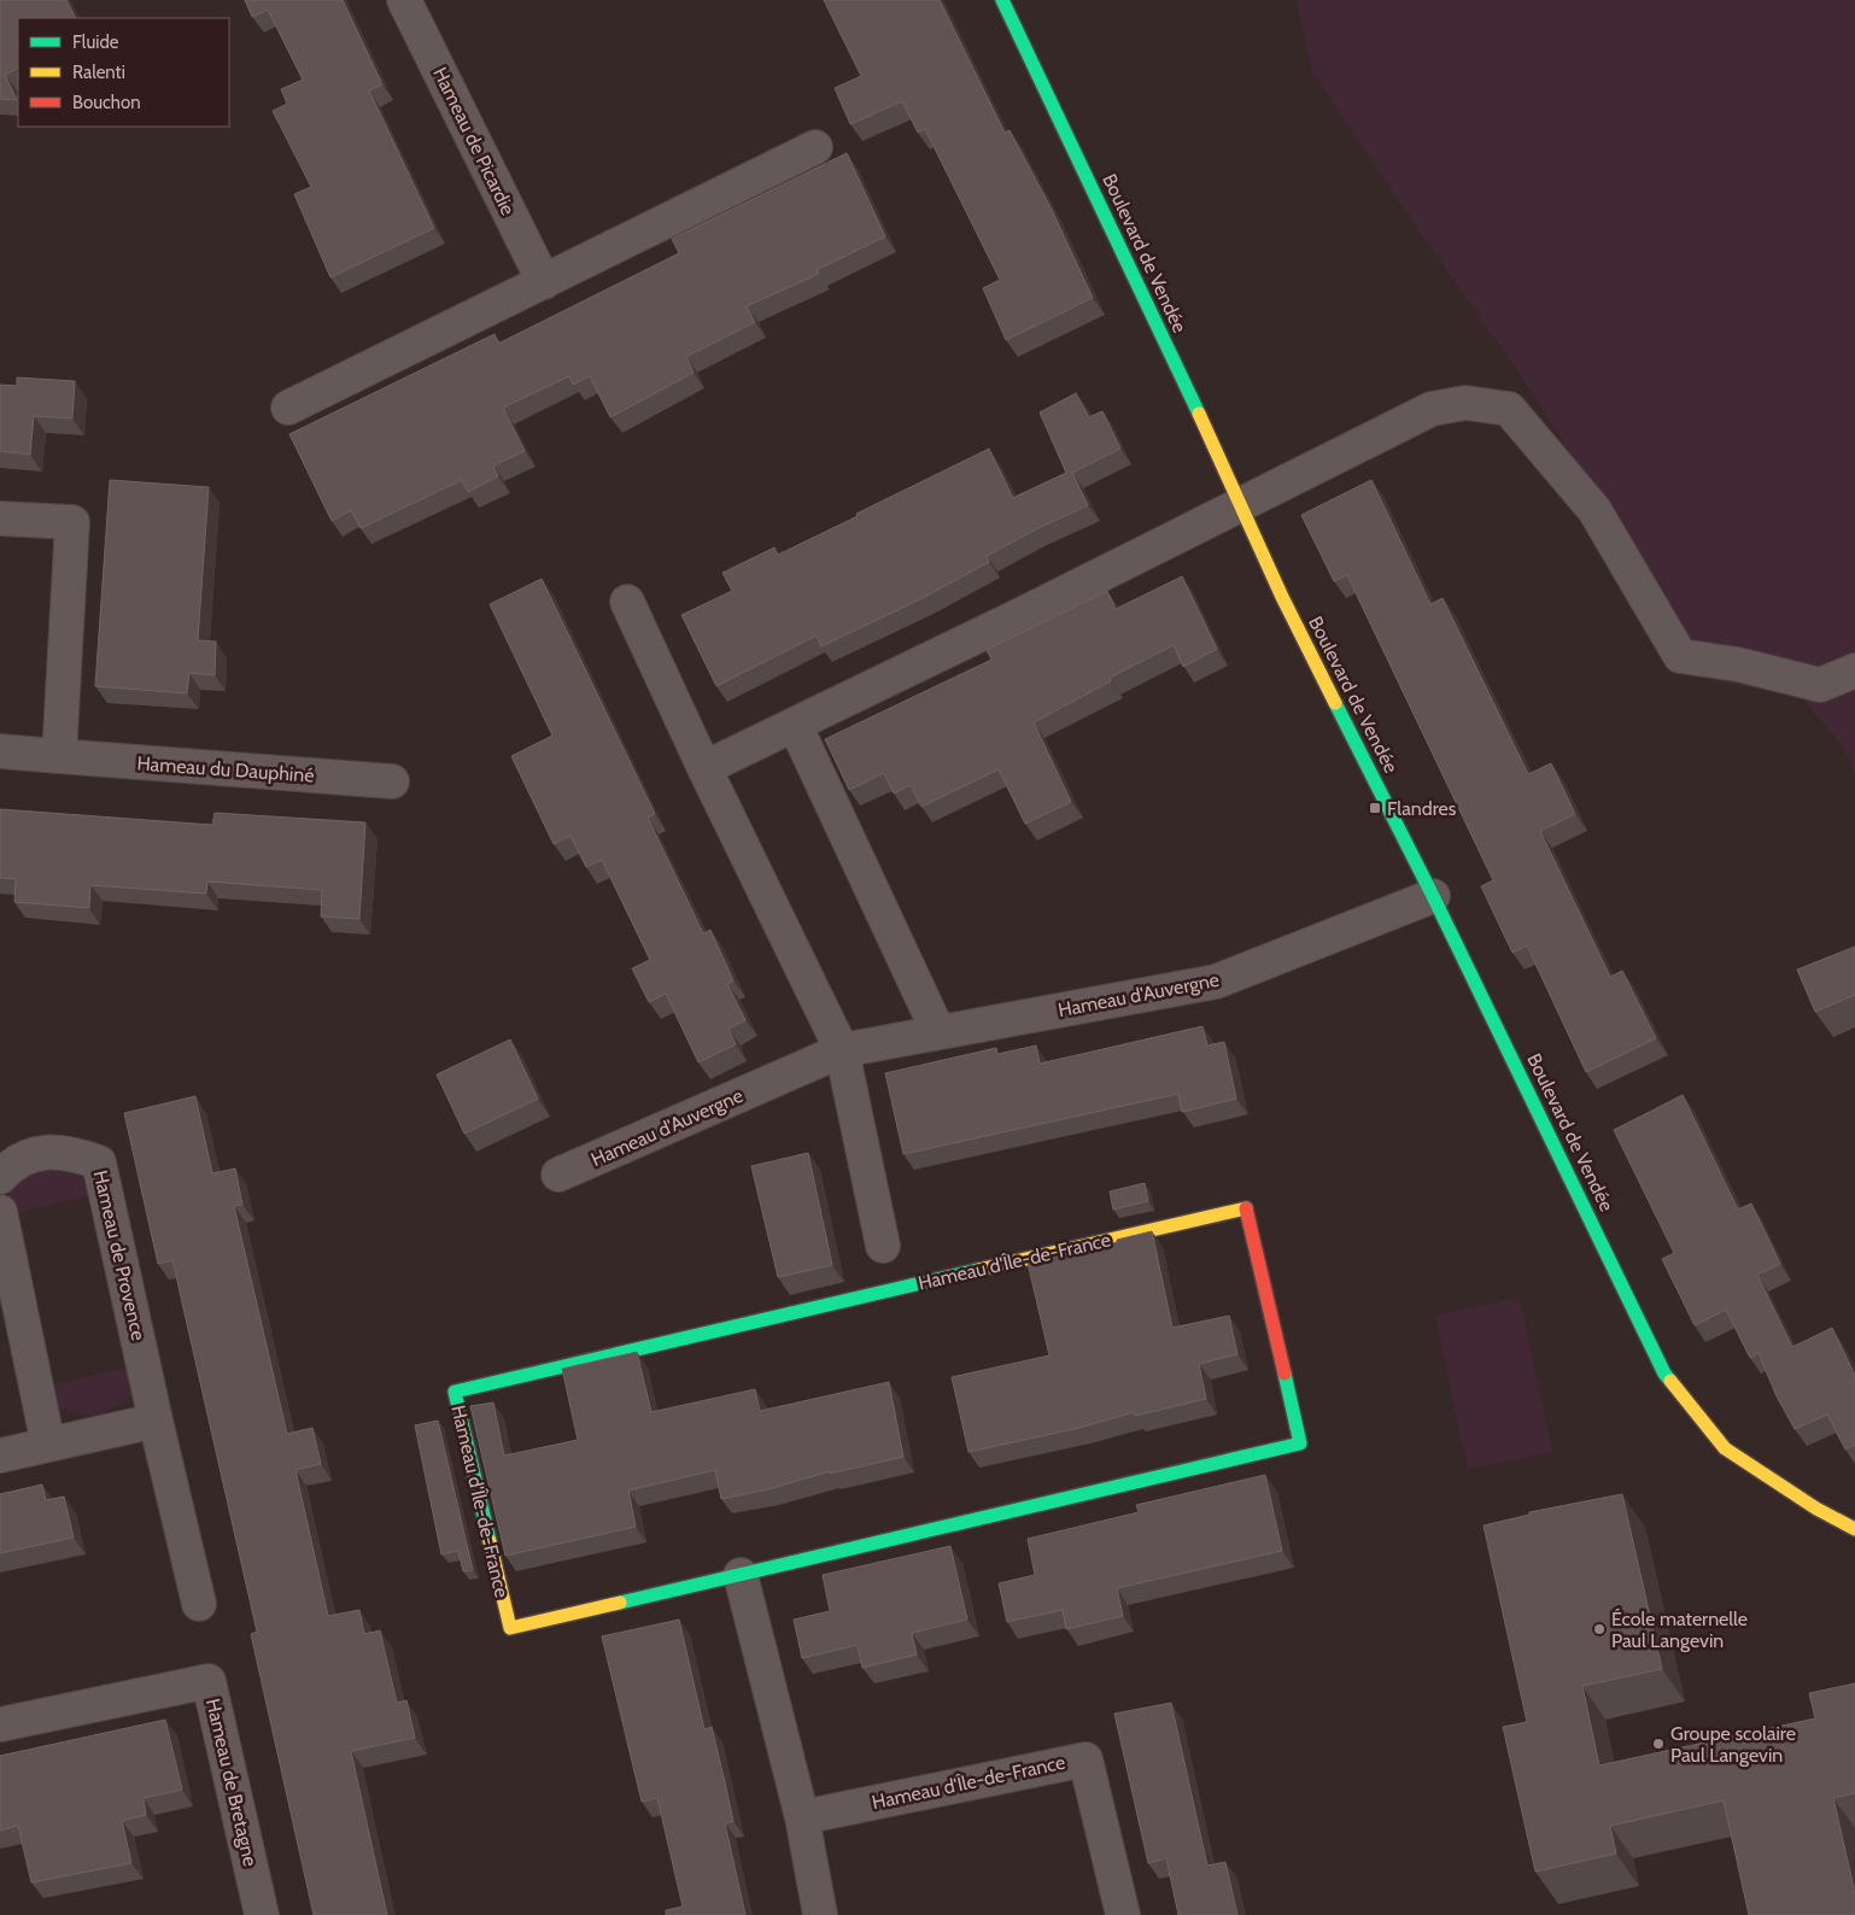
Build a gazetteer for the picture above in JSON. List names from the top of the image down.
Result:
{
  "streets": {
    "street": [
      "Hameau de Picardie",
      "Boulevard de Vendée",
      "Hameau du Dauphiné",
      "Hameau d'Auvergne",
      "Hameau de Provence",
      "Hameau d'Île-de-France",
      "Hameau de Bretagne"
    ]
  },
  "crossings": [
    ["Boulevard de Vendée", "Hameau d'Auvergne"]
  ],
  "places": {
    "transit": ["Flandres"],
    "other": ["École maternelle Paul Langevin", "Groupe scolaire Paul Langevin"]
  },
  "legend": ["Fluide", "Ralenti", "Bouchon"]
}
